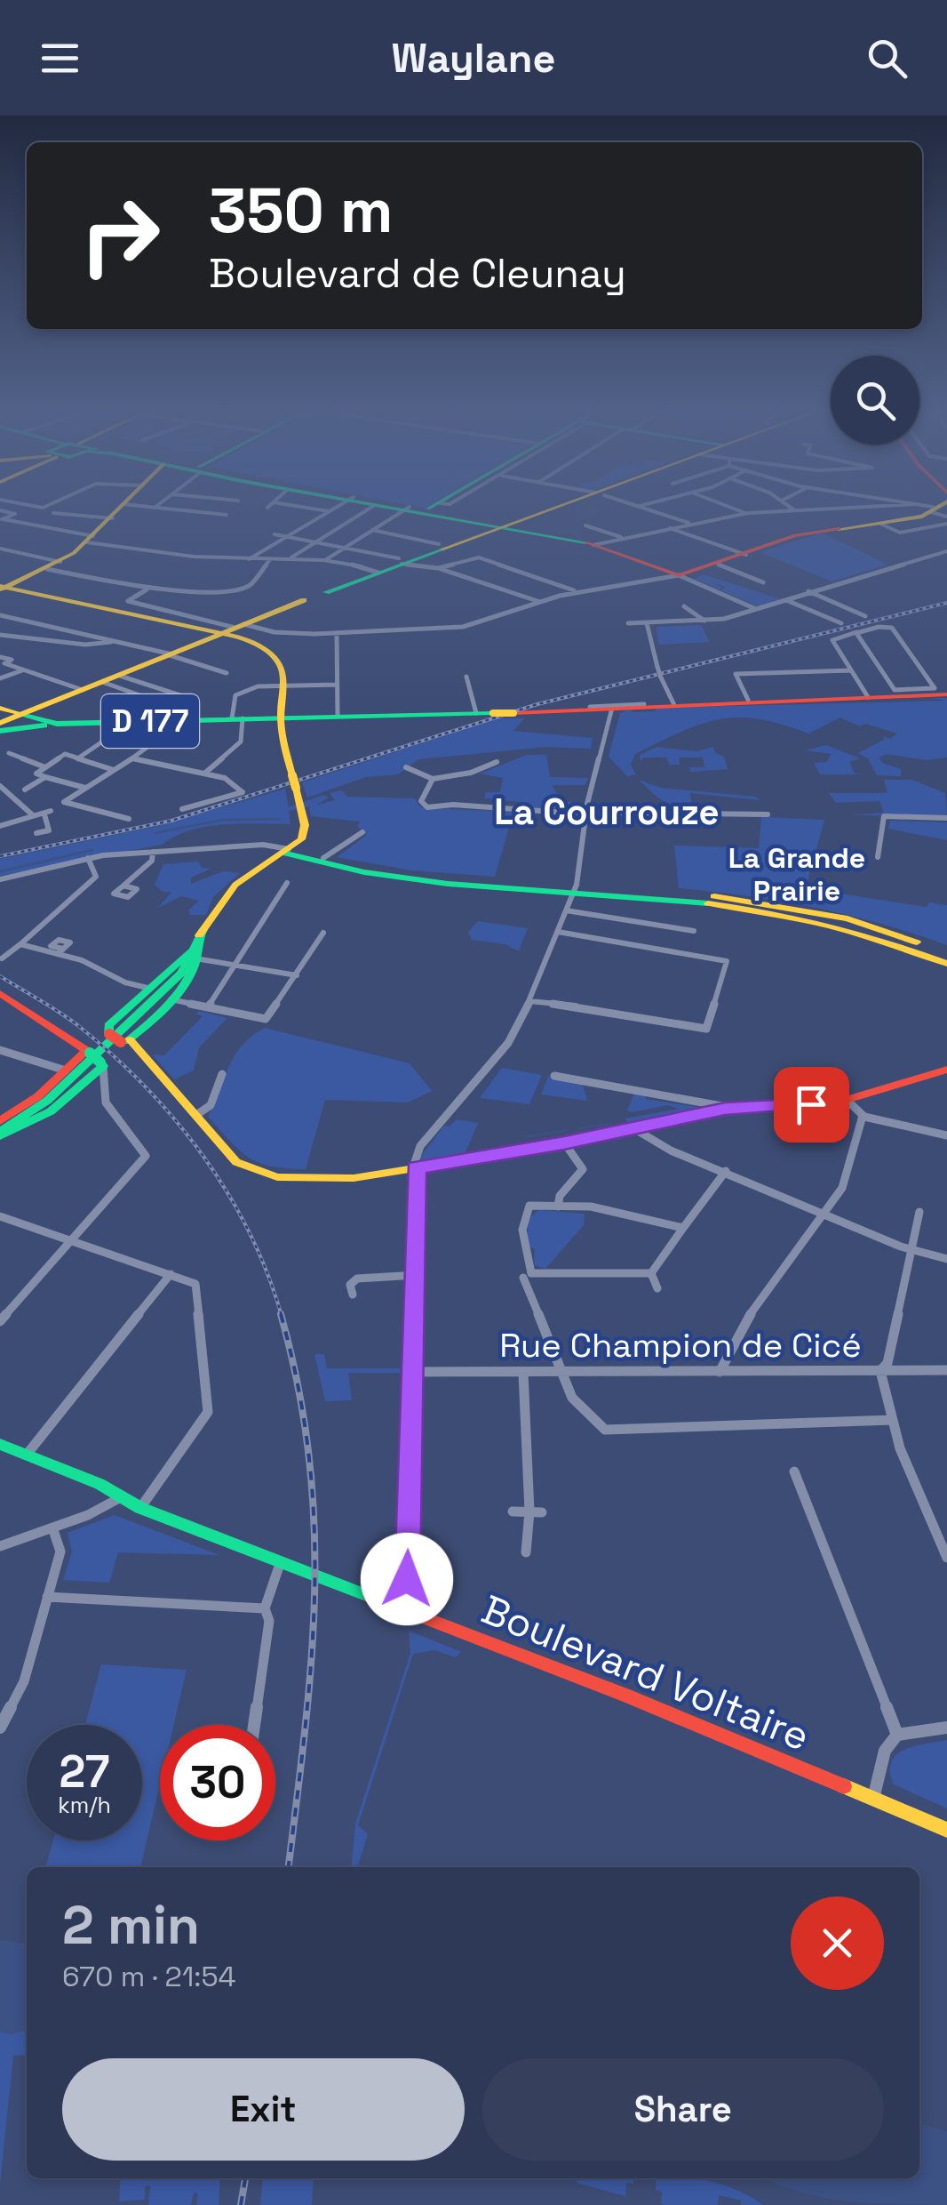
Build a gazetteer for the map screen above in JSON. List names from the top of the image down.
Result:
{
  "streets": {
    "main road": ["D 177", "Boulevard Voltaire"],
    "street": ["Rue Champion de Cicé"]
  },
  "districts": ["La Courrouze", "La Grande Prairie"],
  "page": {
    "header": "Waylane",
    "turn": ["350 m", "Boulevard de Cleunay"],
    "speed": "27 km/h",
    "limit": "30",
    "heading": ["2 min", "670 m · 21:54"],
    "buttons": ["Exit", "Share"]
  }
}
